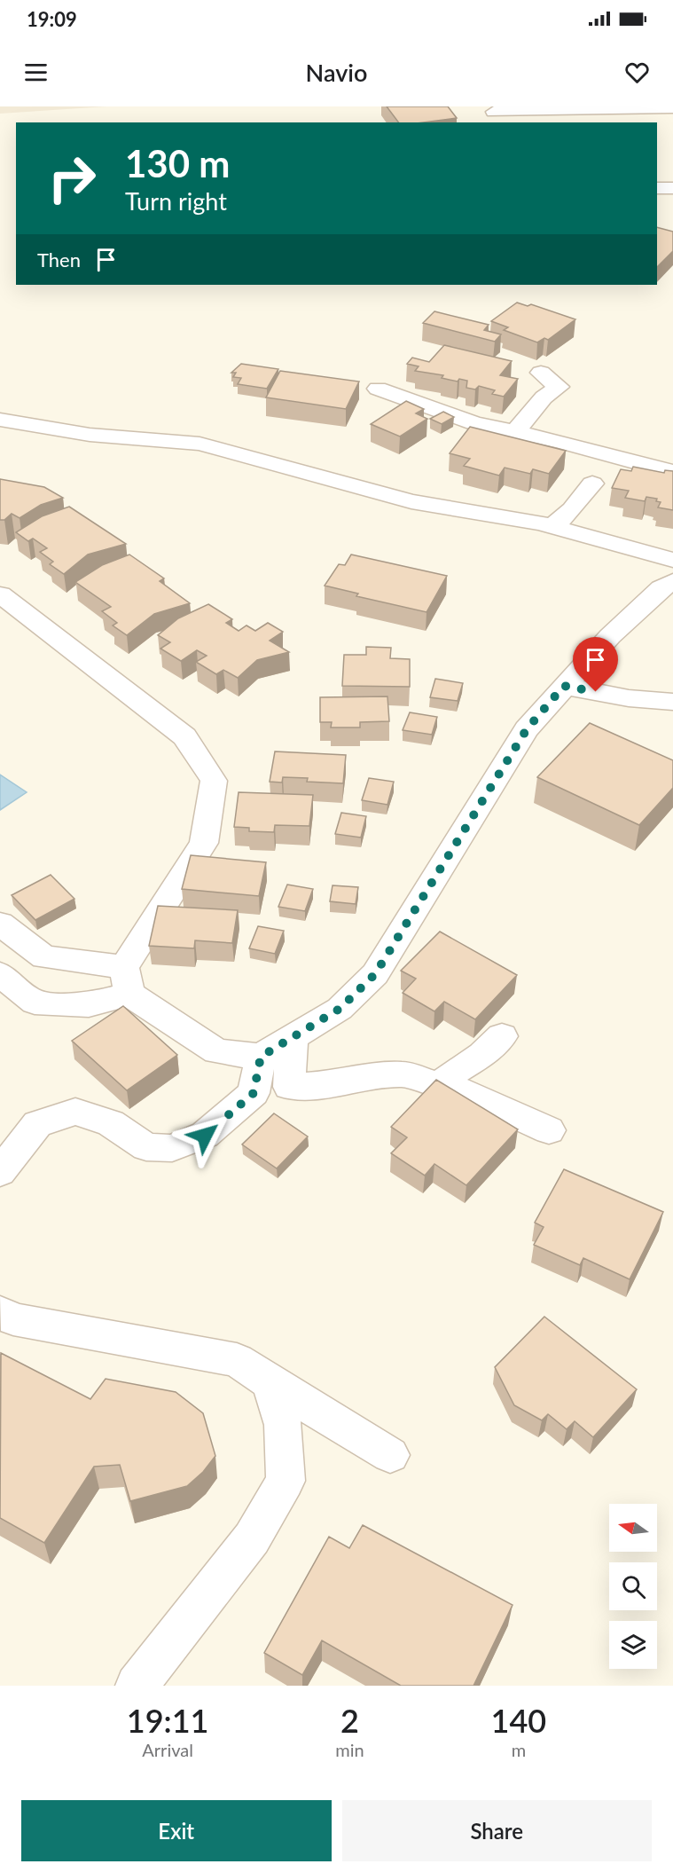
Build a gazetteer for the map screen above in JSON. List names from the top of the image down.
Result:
{
  "north": "left",
  "page": {
    "status": "19:09",
    "header": "Navio",
    "turn": ["130 m", "Turn right"],
    "then": "Then",
    "eta": [
      "19:11",
      "Arrival",
      "2",
      "min",
      "140",
      "m"
    ],
    "buttons": ["Exit", "Share"]
  }
}
